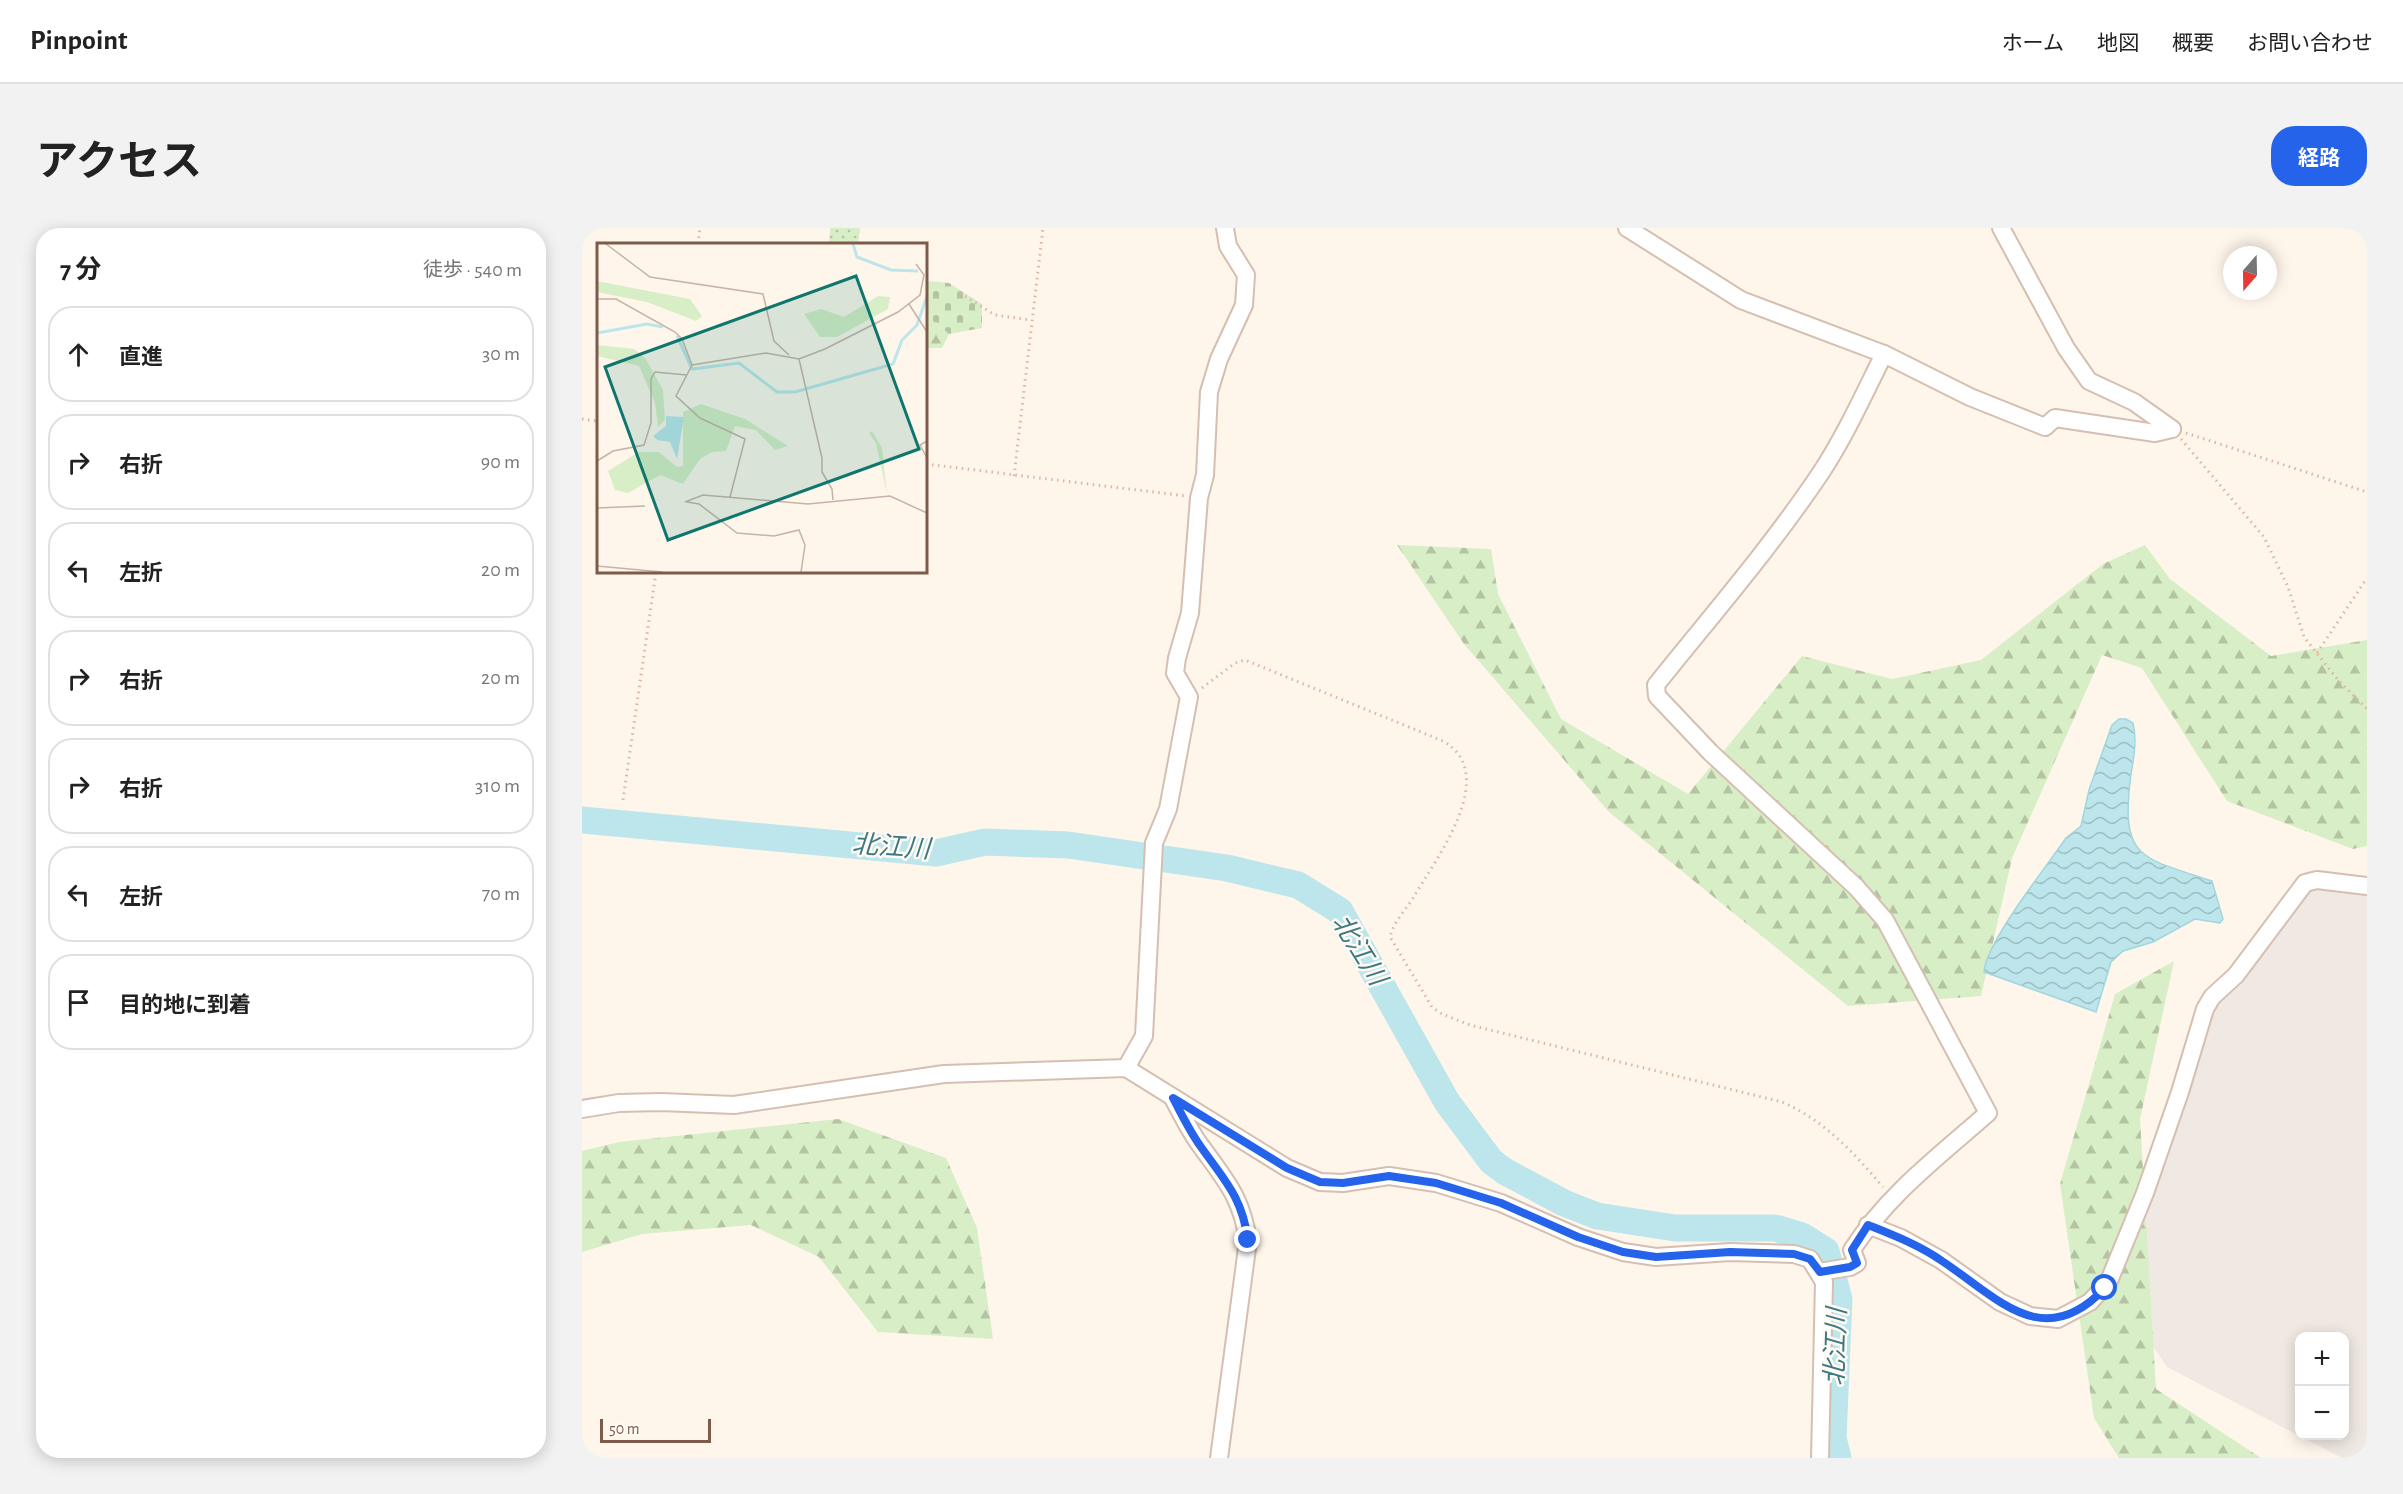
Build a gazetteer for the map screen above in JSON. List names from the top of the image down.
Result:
{
  "water": ["北江川"],
  "scale_bar": "50 m",
  "north": "bottom",
  "page": {
    "header": "Pinpoint",
    "nav": [
      "ホーム",
      "地図",
      "概要",
      "お問い合わせ"
    ],
    "title": "アクセス",
    "buttons": "経路",
    "heading": ["7 分", "徒歩 · 540 m"],
    "list": [
      ["直進", "30 m"],
      ["右折", "90 m"],
      ["左折", "20 m"],
      ["右折", "20 m"],
      ["右折", "310 m"],
      ["左折", "70 m"],
      "目的地に到着"
    ],
    "map_buttons": ["+", "−"],
    "scale": "50 m"
  }
}
